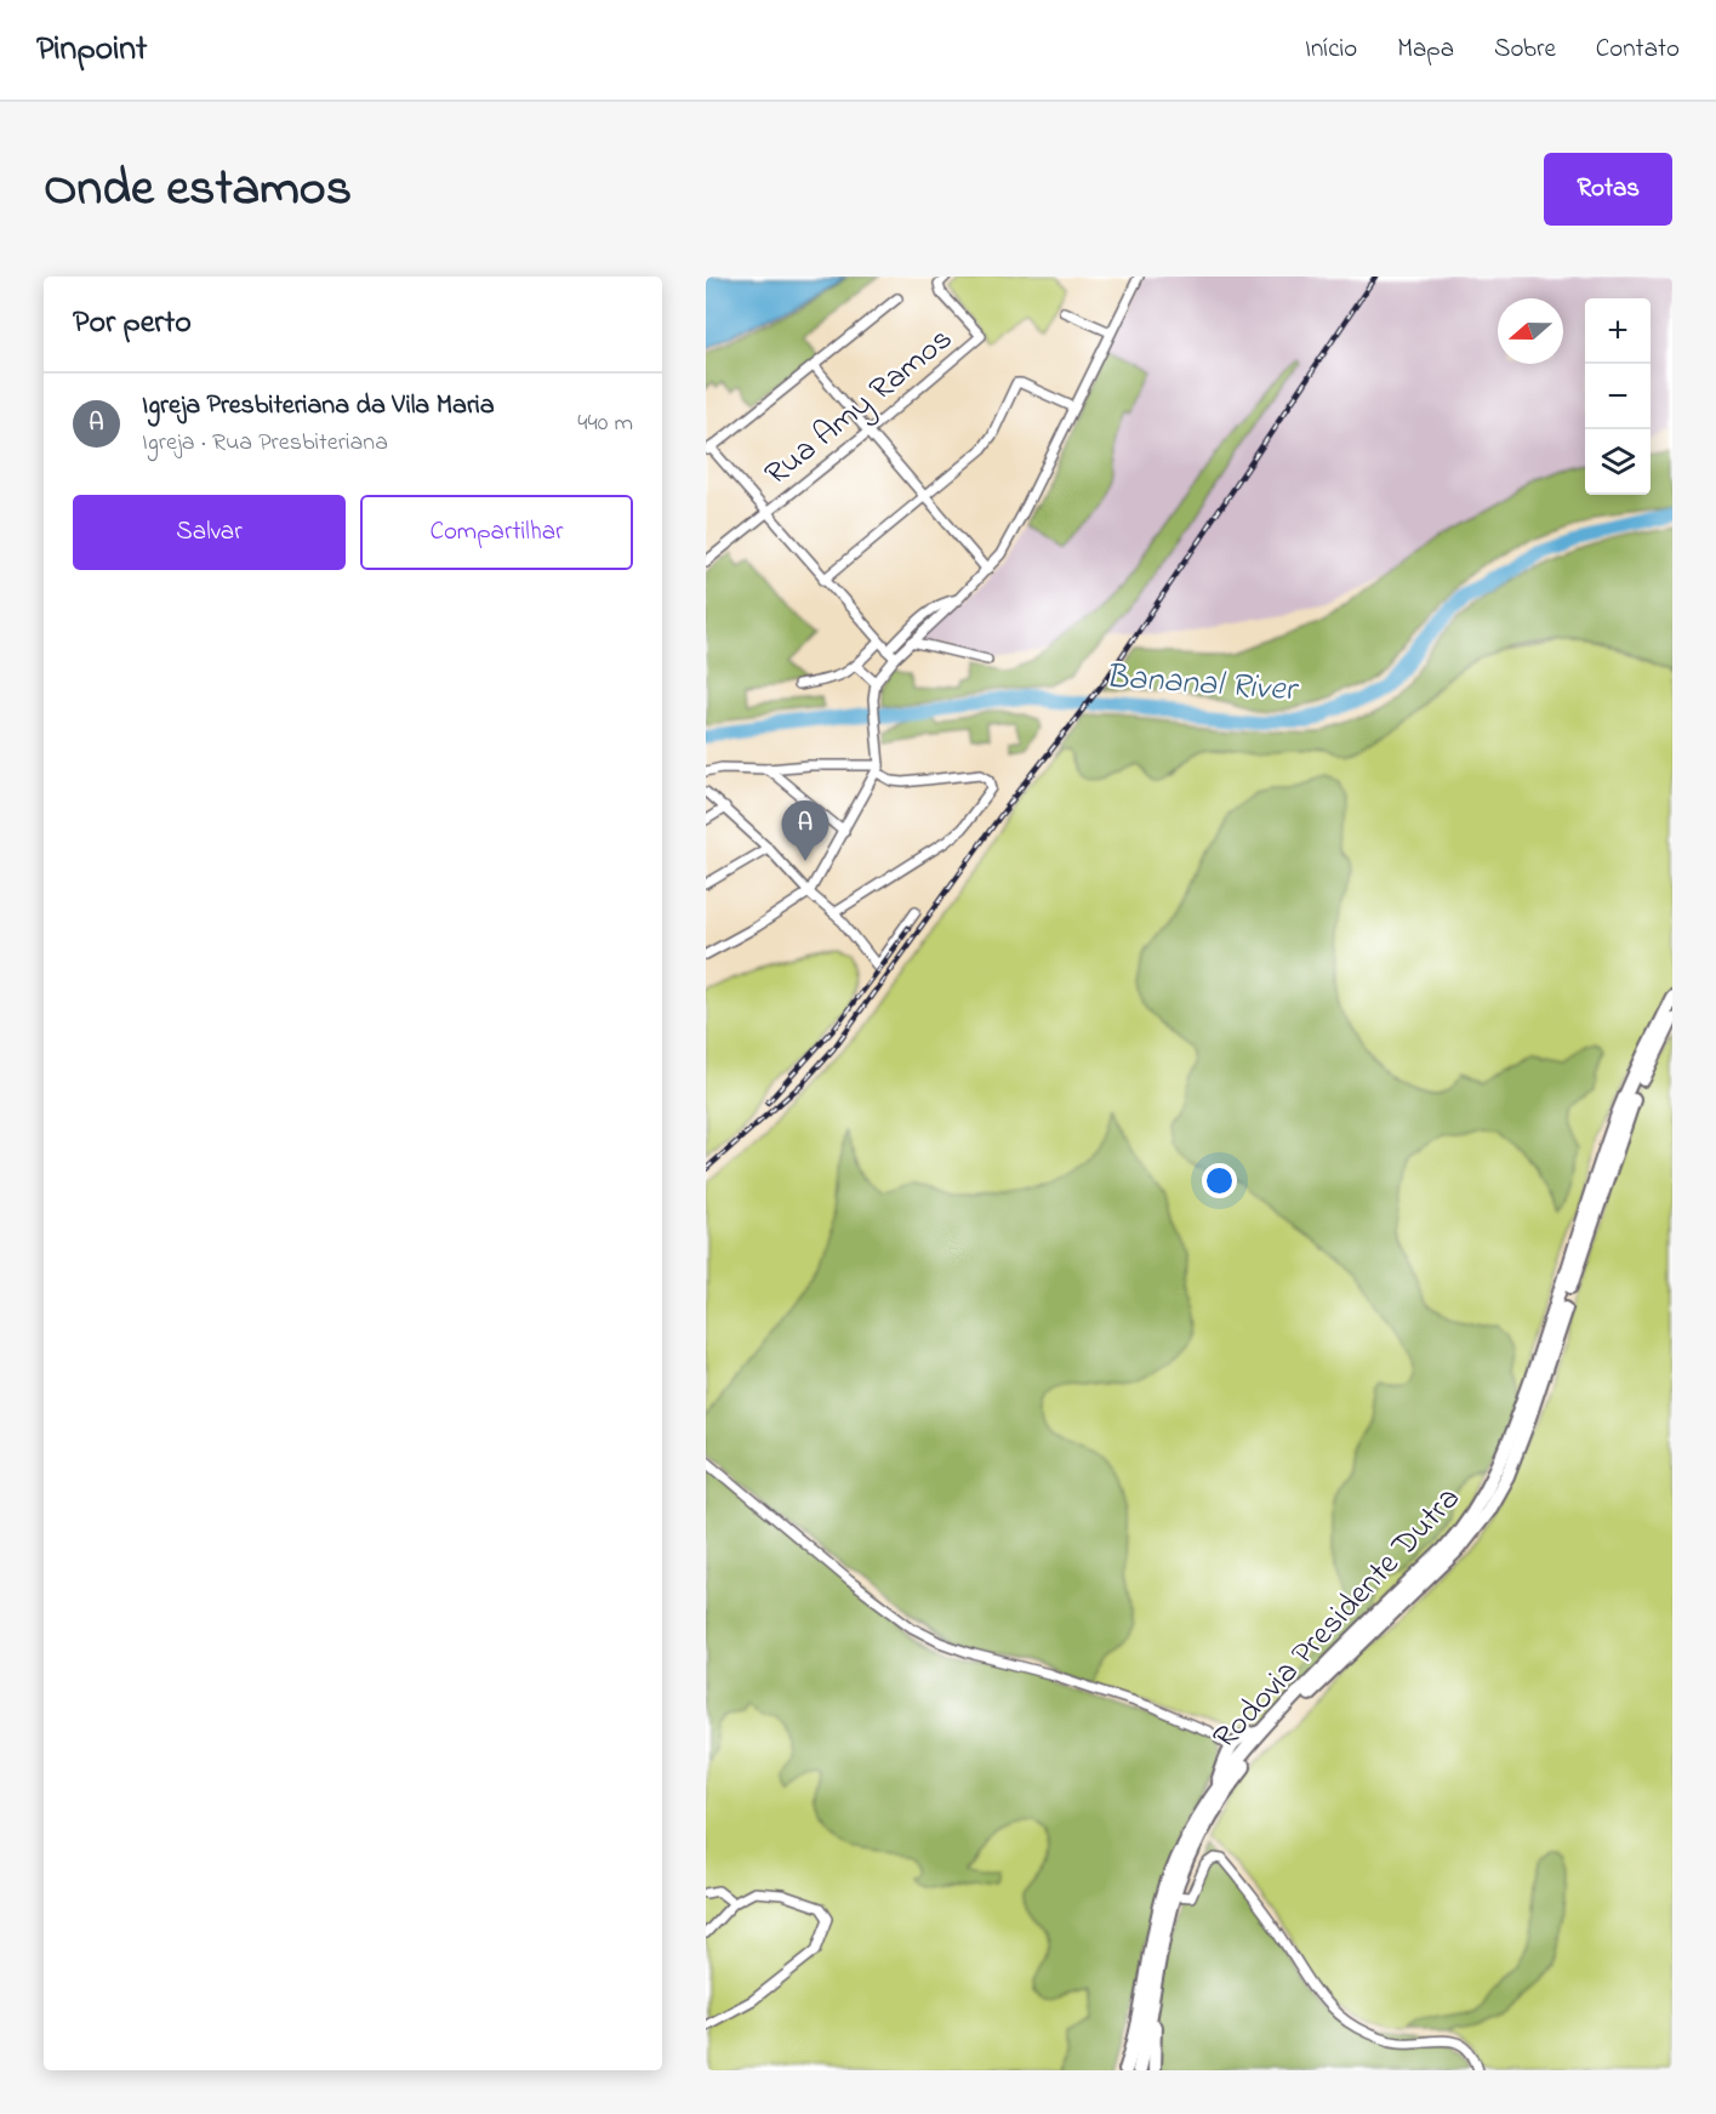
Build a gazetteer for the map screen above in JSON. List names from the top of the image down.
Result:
{
  "streets": {
    "highway": ["Rodovia Presidente Dutra"],
    "street": ["Rua Amy Ramos"]
  },
  "water": ["Bananal River"],
  "north": "left",
  "page": {
    "header": "Pinpoint",
    "nav": [
      "Início",
      "Mapa",
      "Sobre",
      "Contato"
    ],
    "title": "Onde estamos",
    "buttons": [
      "Rotas",
      ["Salvar", "Compartilhar"]
    ],
    "heading": "Por perto",
    "map_buttons": ["+", "−"],
    "list": [
      {
        "mark": "A",
        "name": "Igreja Presbiteriana da Vila Maria",
        "note": "Igreja · Rua Presbiteriana",
        "value": "440 m"
      }
    ],
    "pins": "A"
  }
}
